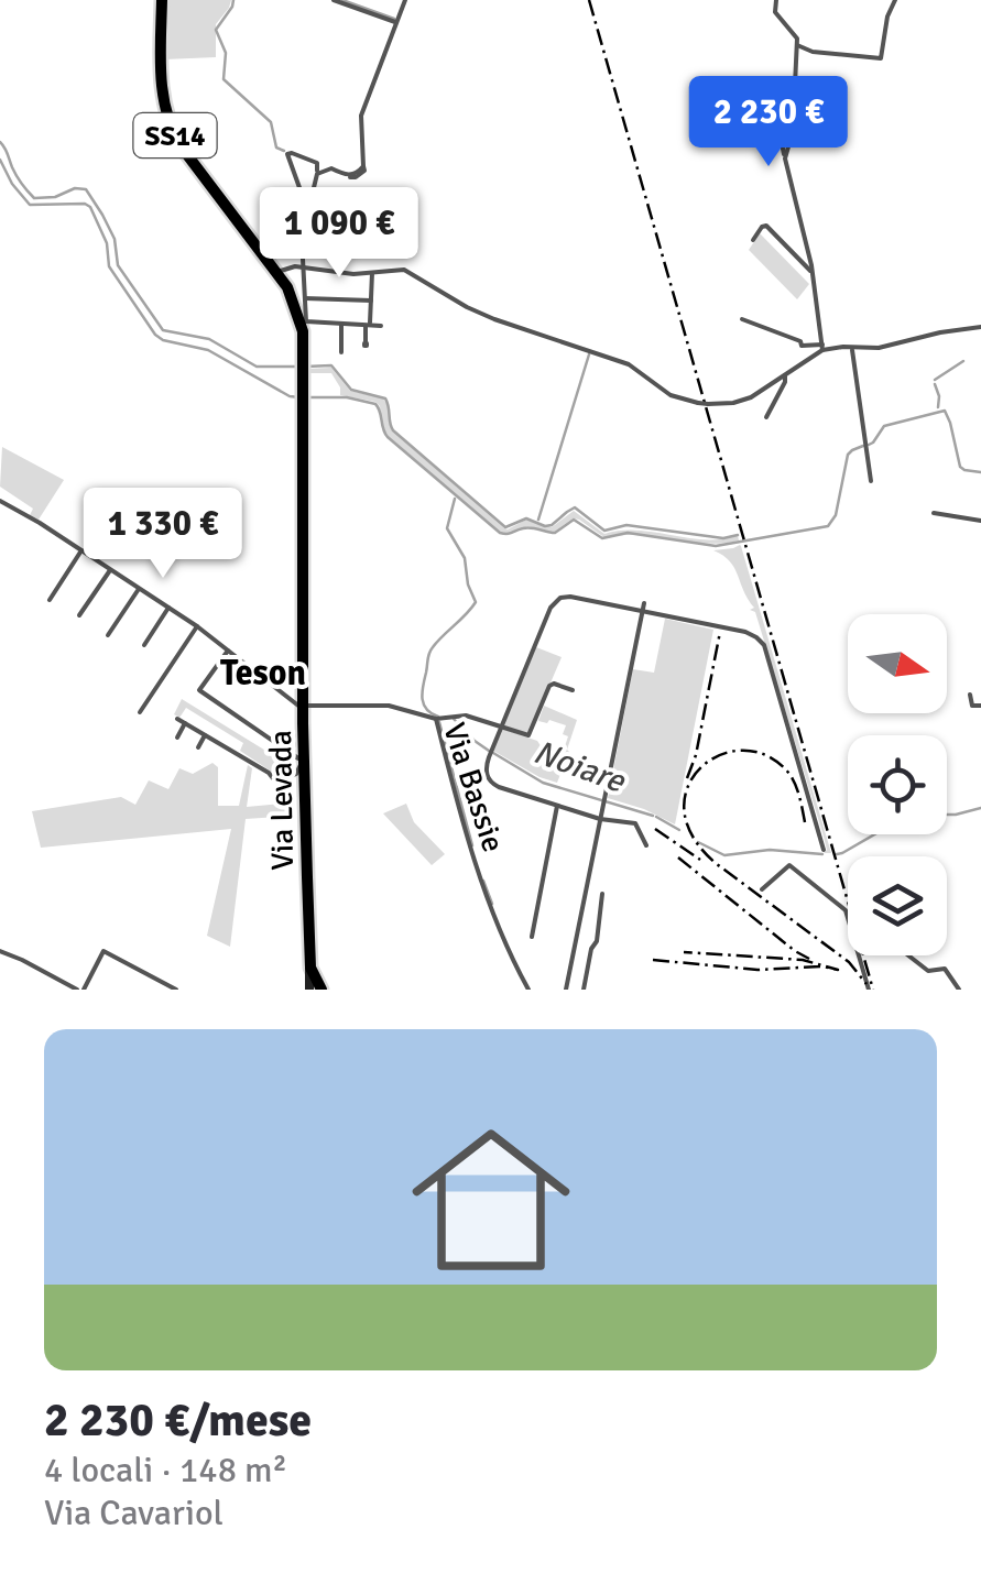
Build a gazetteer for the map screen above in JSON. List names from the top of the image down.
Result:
{
  "streets": {
    "main road": ["SS14", "Via Levada"],
    "street": ["Via Bassie"]
  },
  "crossings": [
    ["SS14", "Via Levada"],
    ["Via Bassie", "Via Levada"]
  ],
  "districts": ["Teson"],
  "water": ["Noiare"],
  "north": "right",
  "page": {
    "price": ["2 230 €", "1 090 €", "1 330 €"],
    "list": [
      {
        "name": "2 230 €/mese",
        "note": "4 locali · 148 m² · Via Cavariol"
      }
    ]
  }
}
